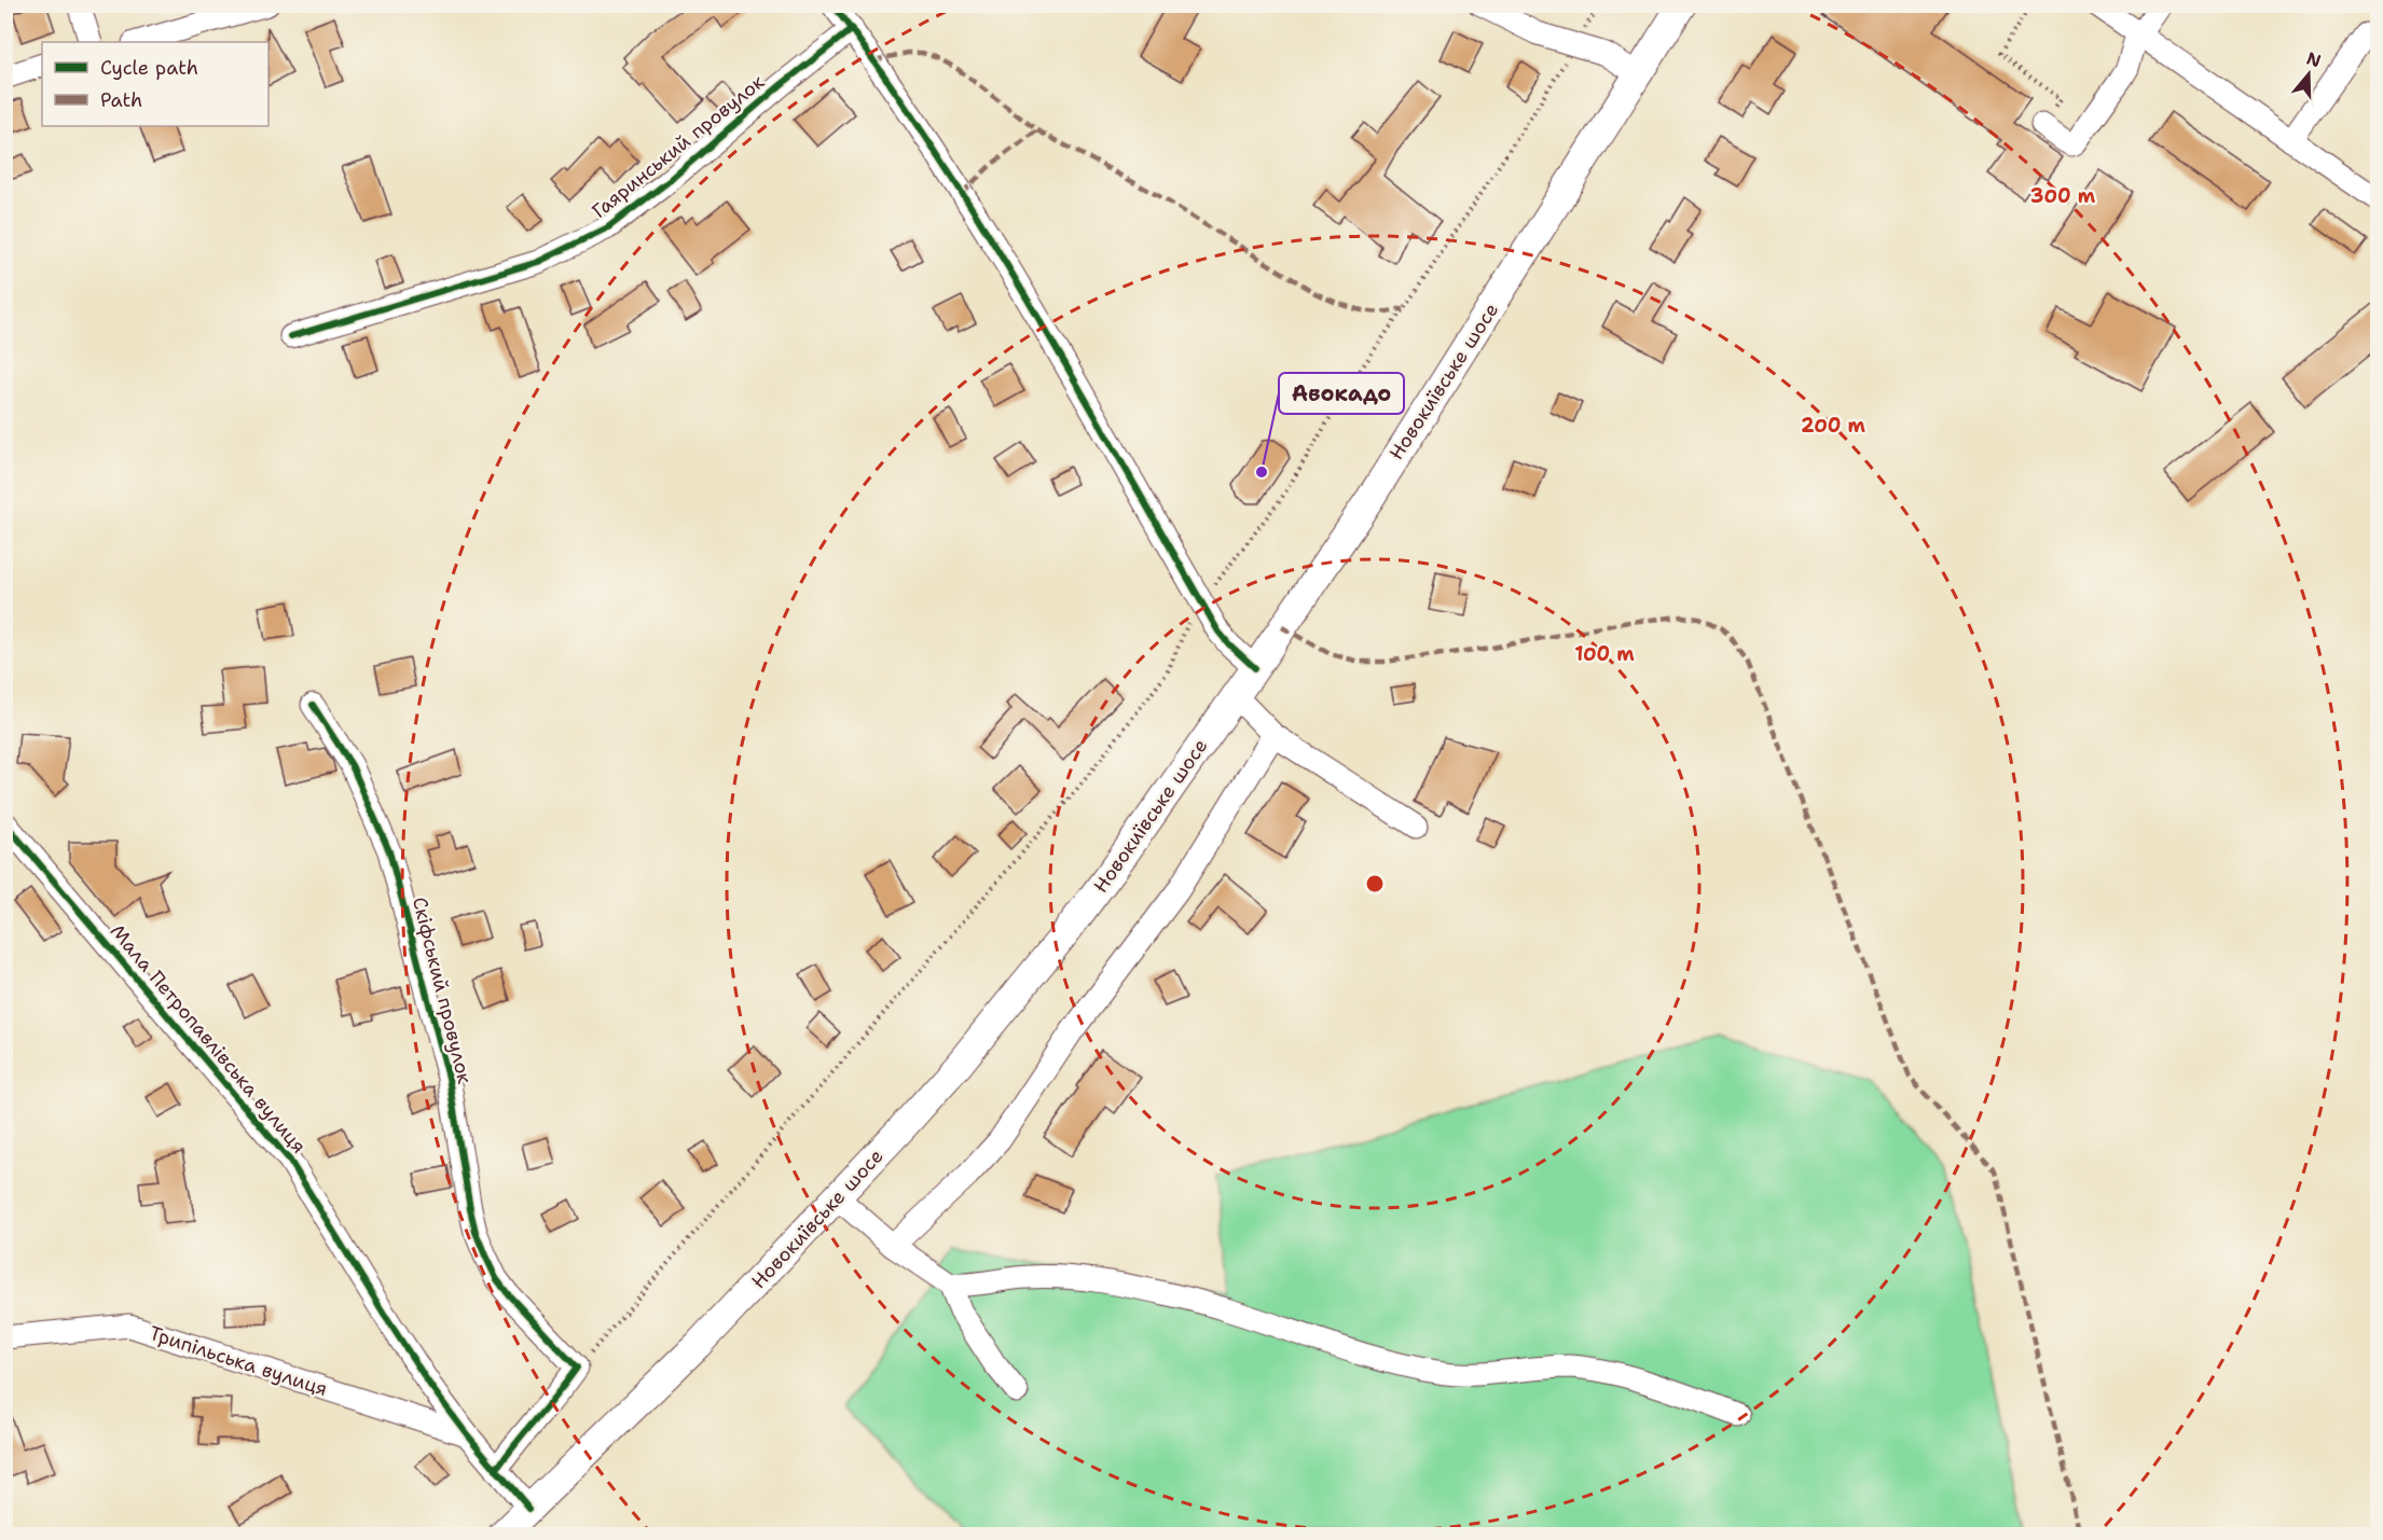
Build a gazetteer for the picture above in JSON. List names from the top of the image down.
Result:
{
  "streets": {
    "main road": ["Новокиївське шосе"],
    "street": [
      "Гаяринський провулок",
      "Скіфський провулок",
      "Мала Петропавлівська вулиця",
      "Трипільська вулиця"
    ]
  },
  "crossings": [
    ["Новокиївське шосе", "Мала Петропавлівська вулиця"],
    ["Мала Петропавлівська вулиця", "Трипільська вулиця"]
  ],
  "places": ["Авокадо"],
  "legend": ["Cycle path", "Path"],
  "north": "top",
  "rings": ["300 m", "200 m", "100 m"]
}
